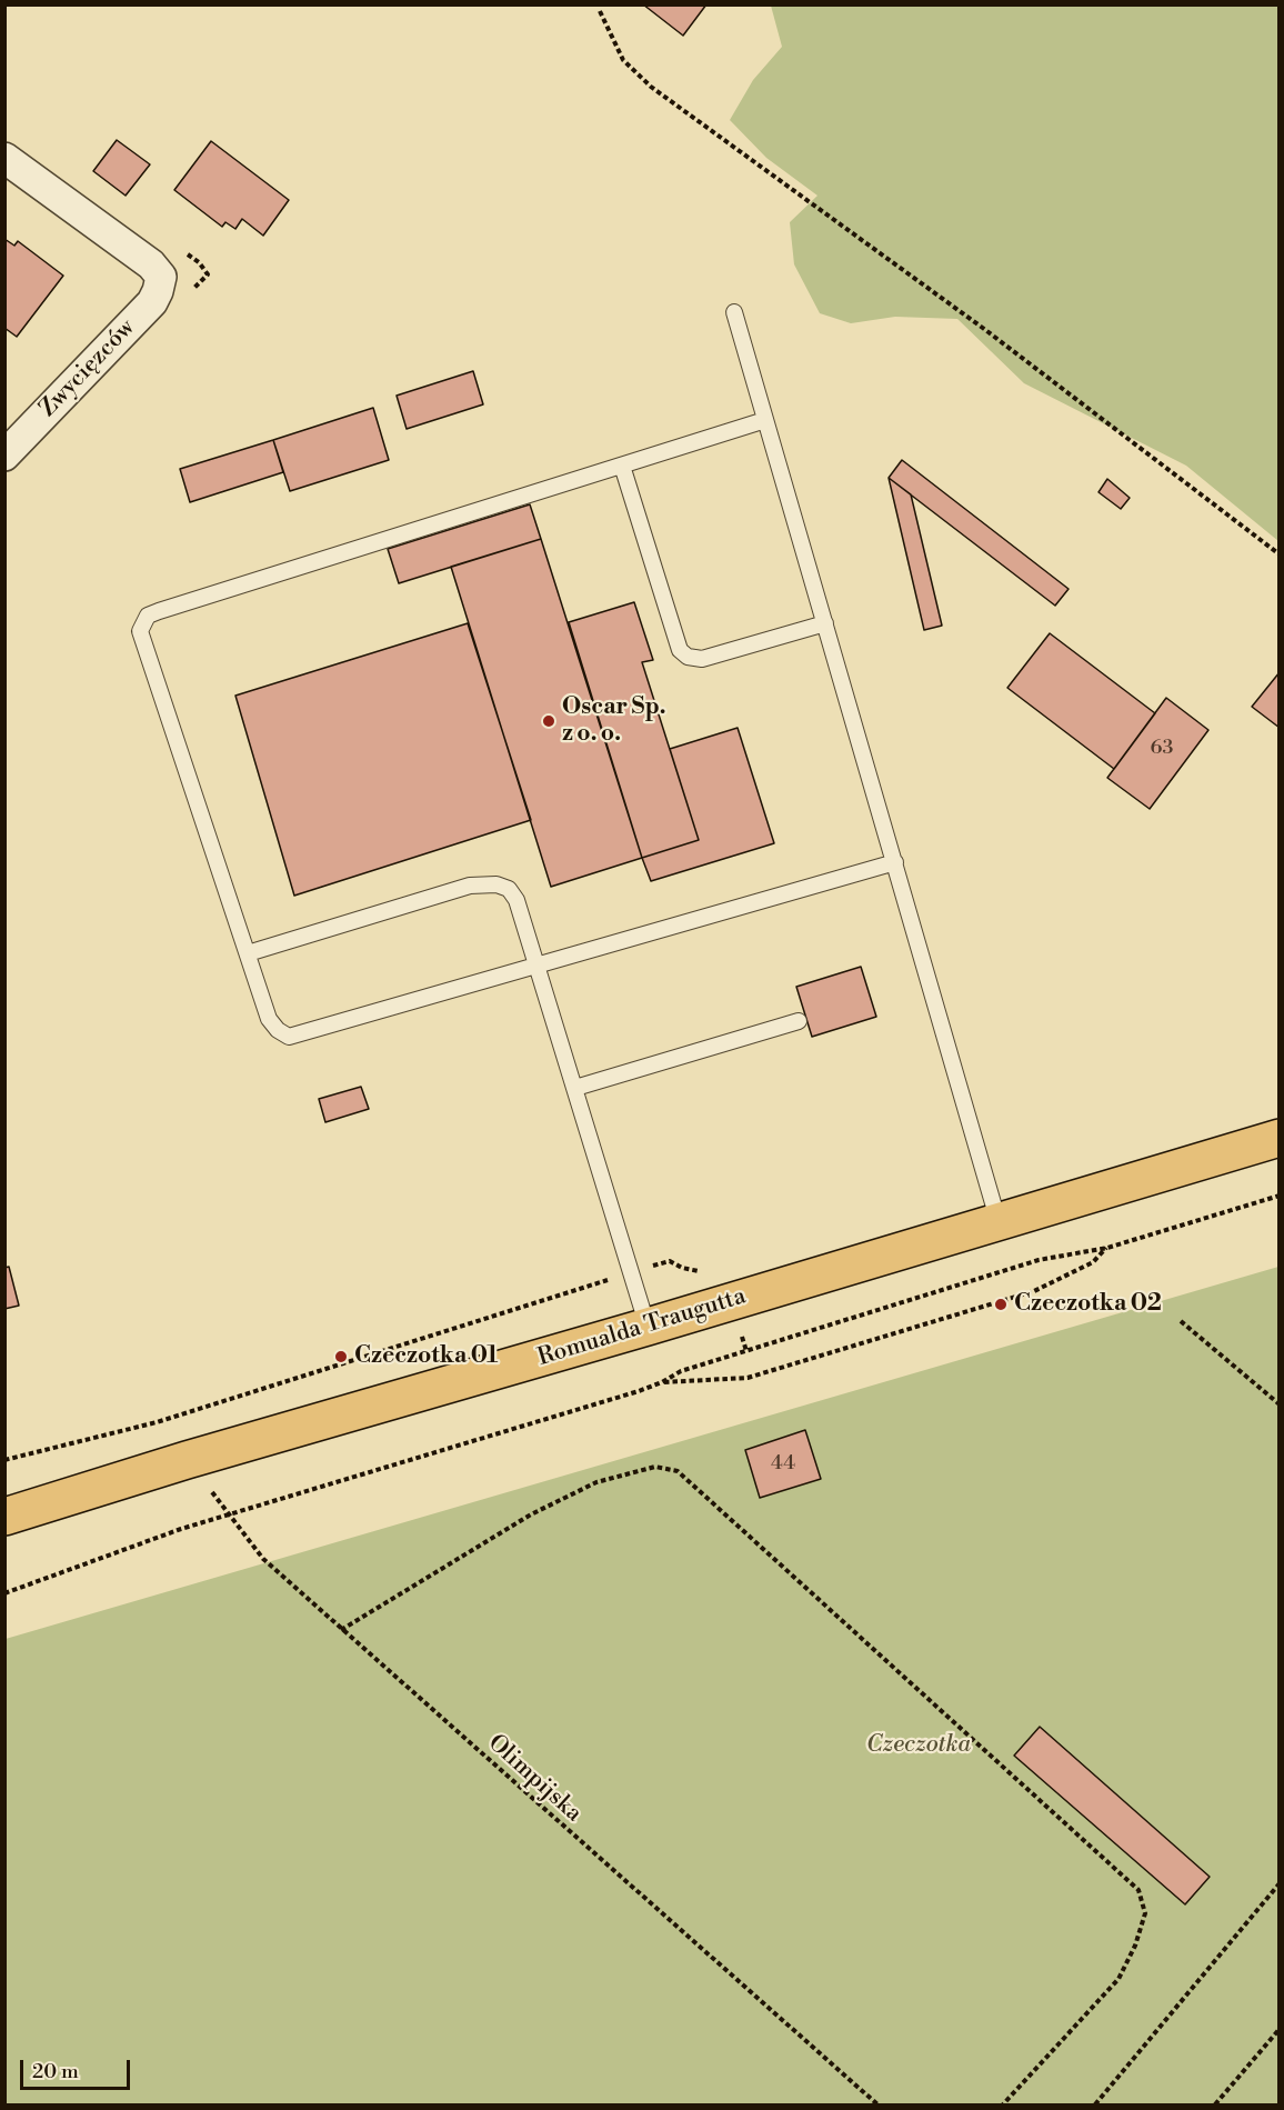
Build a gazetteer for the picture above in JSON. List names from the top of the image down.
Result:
{
  "streets": {
    "main road": ["Romualda Traugutta"],
    "street": ["Zwycięzców"],
    "path": ["Olimpijska"]
  },
  "crossings": [
    ["Romualda Traugutta", "Olimpijska"]
  ],
  "parks": ["Czeczotka"],
  "places": ["Oscar Sp. z o. o.", "Czeczotka 02", "Czeczotka 01"],
  "house_numbers": ["63", "44"],
  "scale_bar": "20 m"
}
